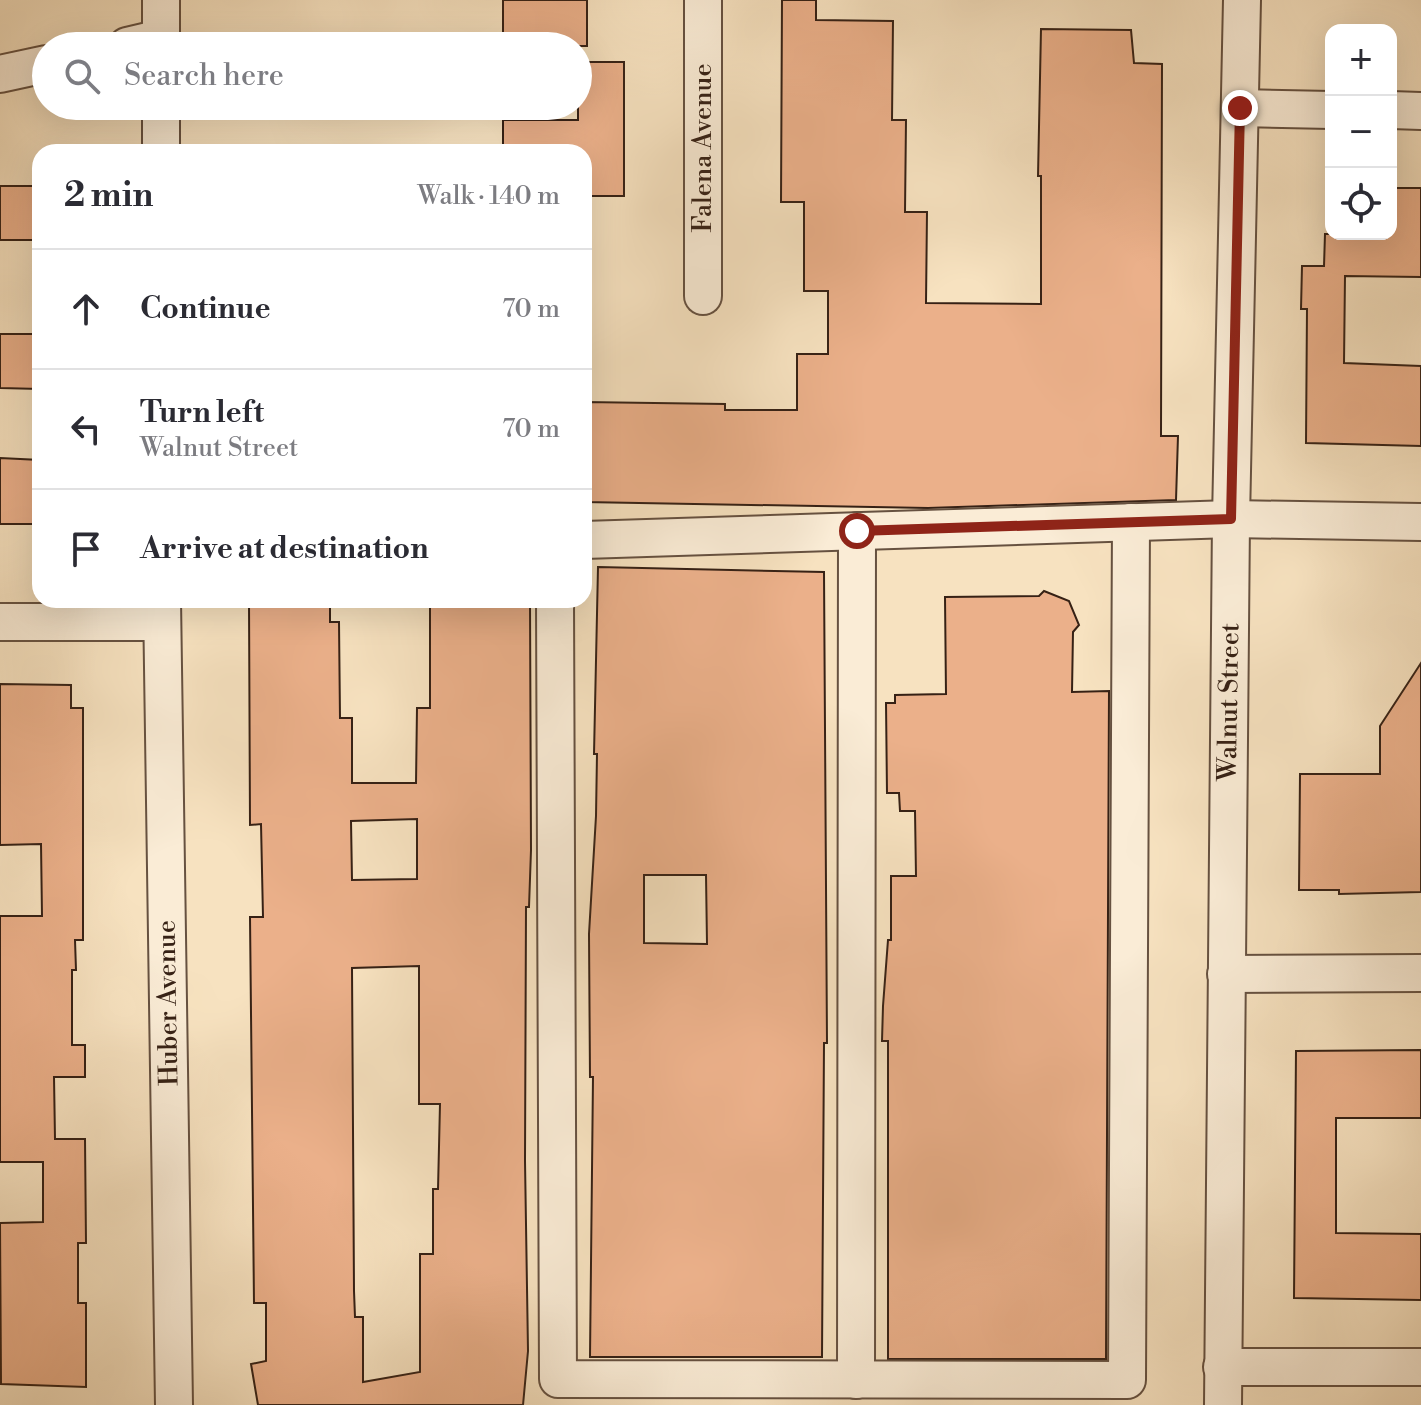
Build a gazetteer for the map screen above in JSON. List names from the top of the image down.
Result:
{
  "streets": {
    "street": ["Falena Avenue", "Walnut Street", "Huber Avenue"]
  },
  "page": {
    "map_buttons": ["+", "−"],
    "search": "Search here",
    "heading": ["2 min", "Walk · 140 m"],
    "list": [
      ["Continue", "70 m"],
      ["Turn left", "Walnut Street", "70 m"],
      "Arrive at destination"
    ]
  }
}
